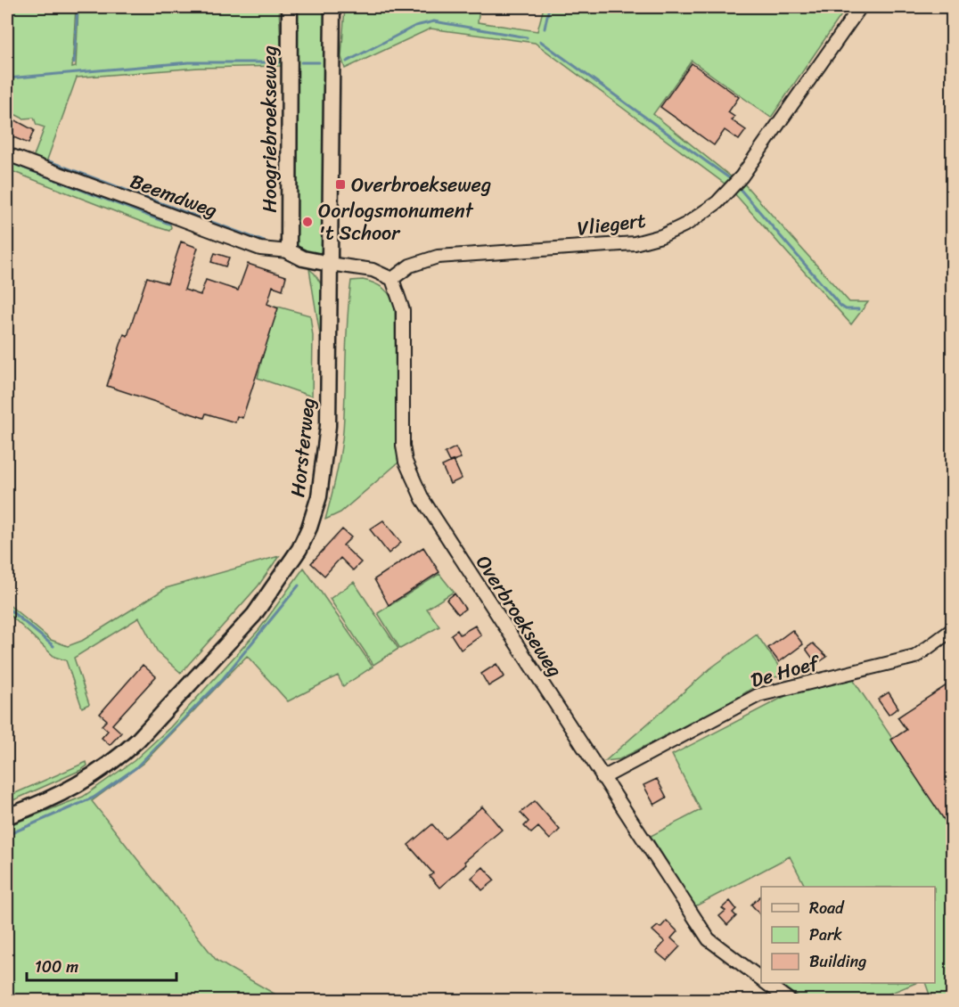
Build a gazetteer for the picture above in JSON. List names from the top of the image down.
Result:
{
  "streets": {
    "street": [
      "Hoogriebroekseweg",
      "Beemdweg",
      "Vliegert",
      "Horsterweg",
      "Overbroekseweg",
      "De Hoef"
    ]
  },
  "crossings": [
    ["Hoogriebroekseweg", "Beemdweg"],
    ["Beemdweg", "Horsterweg"],
    ["Vliegert", "Overbroekseweg"],
    ["Overbroekseweg", "De Hoef"]
  ],
  "places": {
    "transit": ["Overbroekseweg"],
    "other": ["Oorlogsmonument 't Schoor"]
  },
  "legend": ["Road", "Park", "Building"],
  "scale_bar": "100 m"
}
